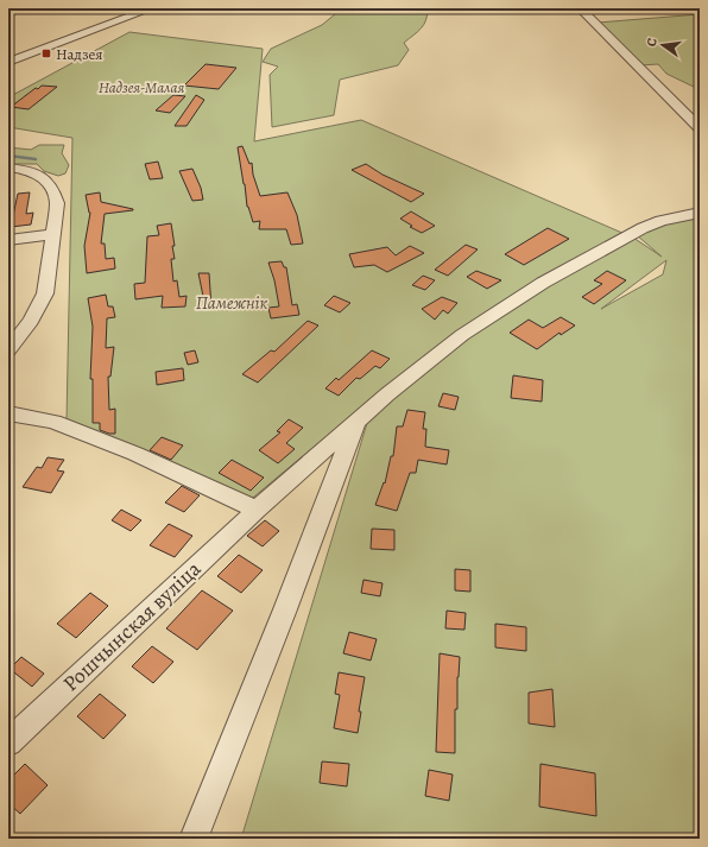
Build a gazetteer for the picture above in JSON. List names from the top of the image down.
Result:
{
  "streets": {
    "street": ["Рошчынская вуліца"]
  },
  "parks": ["Надзея-Малая", "Памежнік"],
  "places": {
    "transit": ["Надзея"]
  },
  "north": "left"
}
